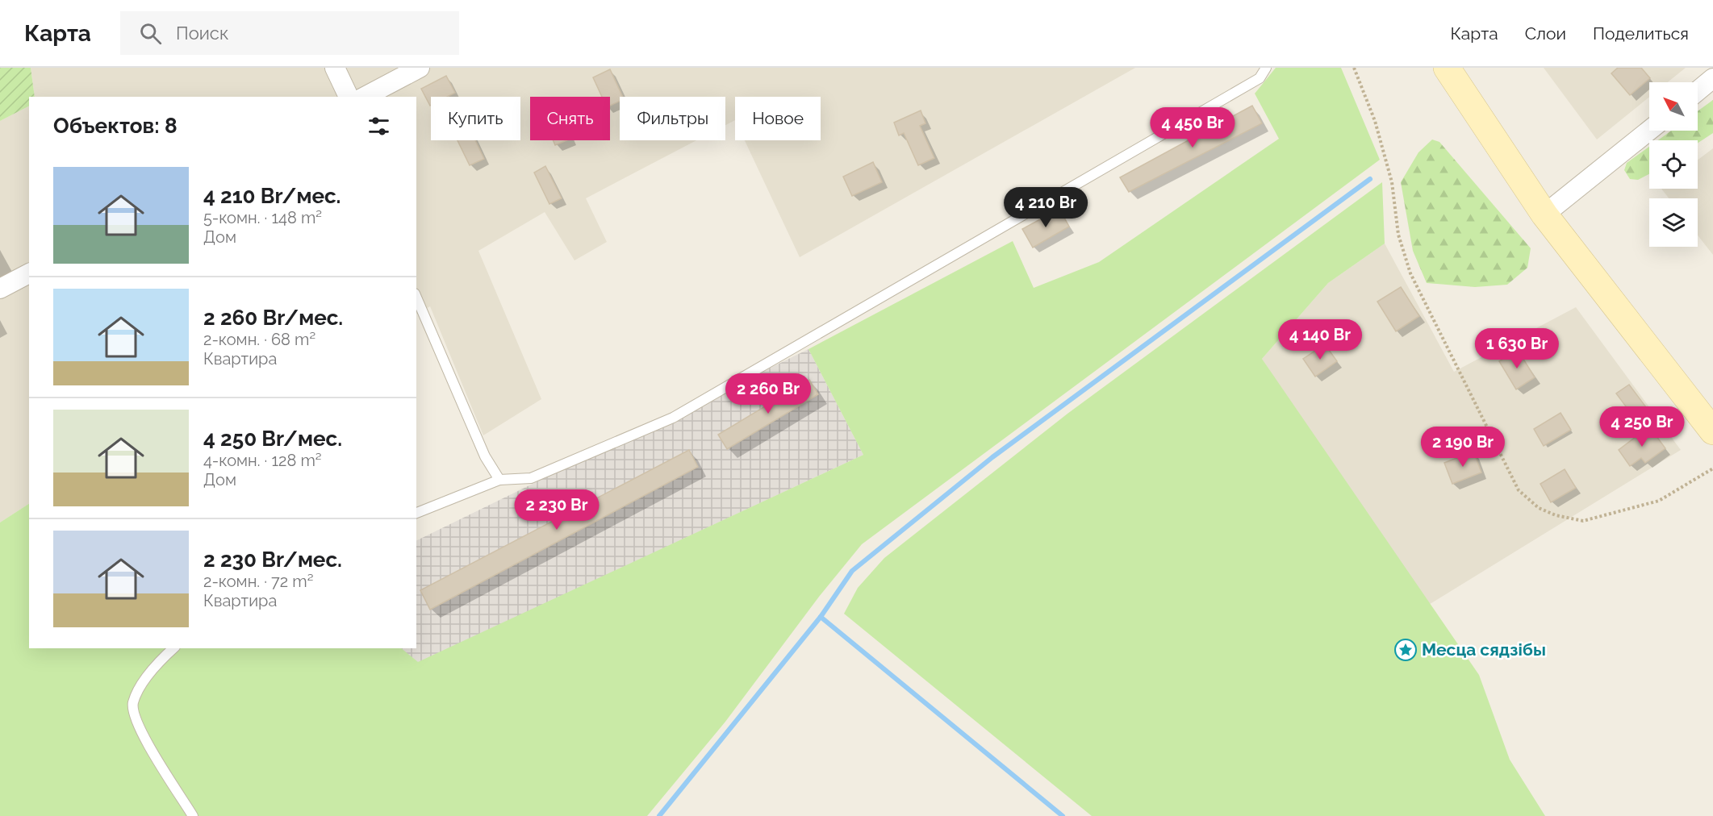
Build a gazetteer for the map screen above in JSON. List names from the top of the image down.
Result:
{
  "places": {
    "place": ["Месца сядзібы"]
  },
  "north": "top left",
  "page": {
    "header": "Карта",
    "search": "Поиск",
    "nav": ["Карта", "Слои", "Поделиться"],
    "chip": [
      "Купить",
      "Снять",
      "Фильтры",
      "Новое"
    ],
    "heading": "Объектов: 8",
    "price": [
      "4 450 Br",
      "4 210 Br",
      "4 140 Br",
      "1 630 Br",
      "2 260 Br",
      "4 250 Br",
      "2 190 Br",
      "2 230 Br"
    ],
    "list": [
      {
        "name": "4 210 Br/мес.",
        "note": "5-комн. · 148 m² · Дом"
      },
      {
        "name": "2 260 Br/мес.",
        "note": "2-комн. · 68 m² · Квартира"
      },
      {
        "name": "4 250 Br/мес.",
        "note": "4-комн. · 128 m² · Дом"
      },
      {
        "name": "2 230 Br/мес.",
        "note": "2-комн. · 72 m² · Квартира"
      }
    ]
  }
}
